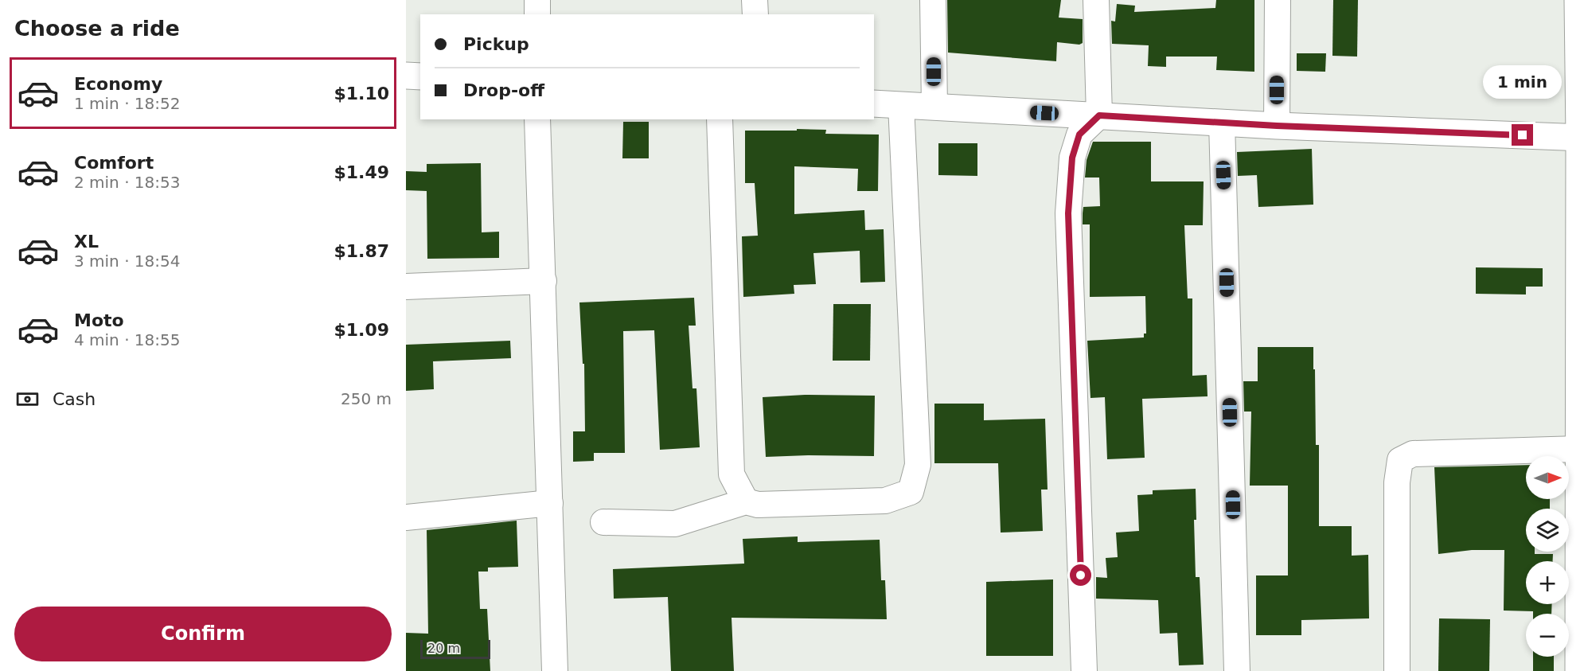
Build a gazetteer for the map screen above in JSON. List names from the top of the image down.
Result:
{
  "scale_bar": "20 m",
  "north": "right",
  "page": {
    "heading": "Choose a ride",
    "banner": ["Pickup", "Drop-off"],
    "list": [
      {
        "name": "Economy",
        "note": "1 min · 18:52",
        "value": "$1.10"
      },
      {
        "name": "Comfort",
        "note": "2 min · 18:53",
        "value": "$1.49"
      },
      {
        "name": "XL",
        "note": "3 min · 18:54",
        "value": "$1.87"
      },
      {
        "name": "Moto",
        "note": "4 min · 18:55",
        "value": "$1.09"
      }
    ],
    "bubble": "1 min",
    "pay": ["Cash", "250 m"],
    "map_buttons": ["+", "−"],
    "buttons": "Confirm",
    "scale": "20 m"
  }
}
